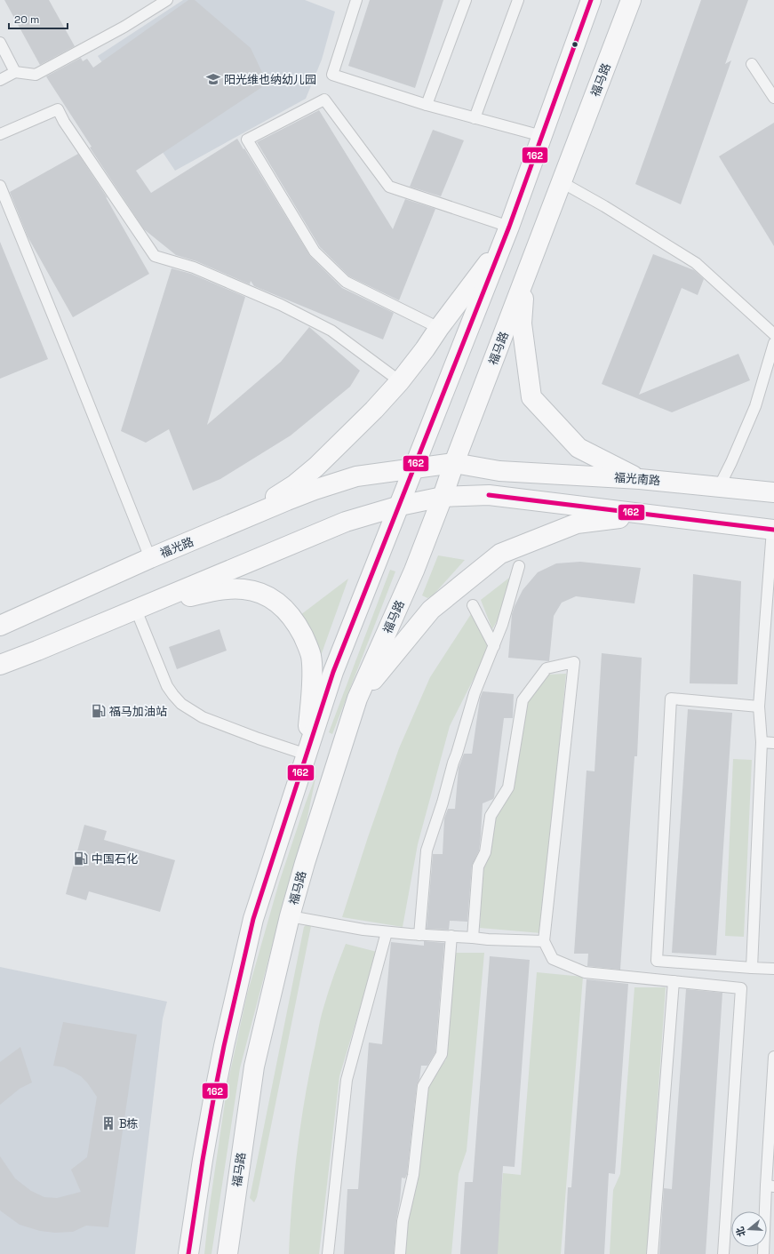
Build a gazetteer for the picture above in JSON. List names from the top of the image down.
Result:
{
  "streets": {
    "main road": ["福马路", "福光南路", "福光路"]
  },
  "crossings": [
    ["福马路", "福光南路"],
    ["福光南路", "福光路"]
  ],
  "places": {
    "school or university": ["阳光维也纳幼儿园"],
    "fuel station": ["福马加油站", "中国石化"],
    "building": ["B栋"]
  },
  "lines": ["transit line 162"],
  "scale_bar": "20 m",
  "north": "left"
}
